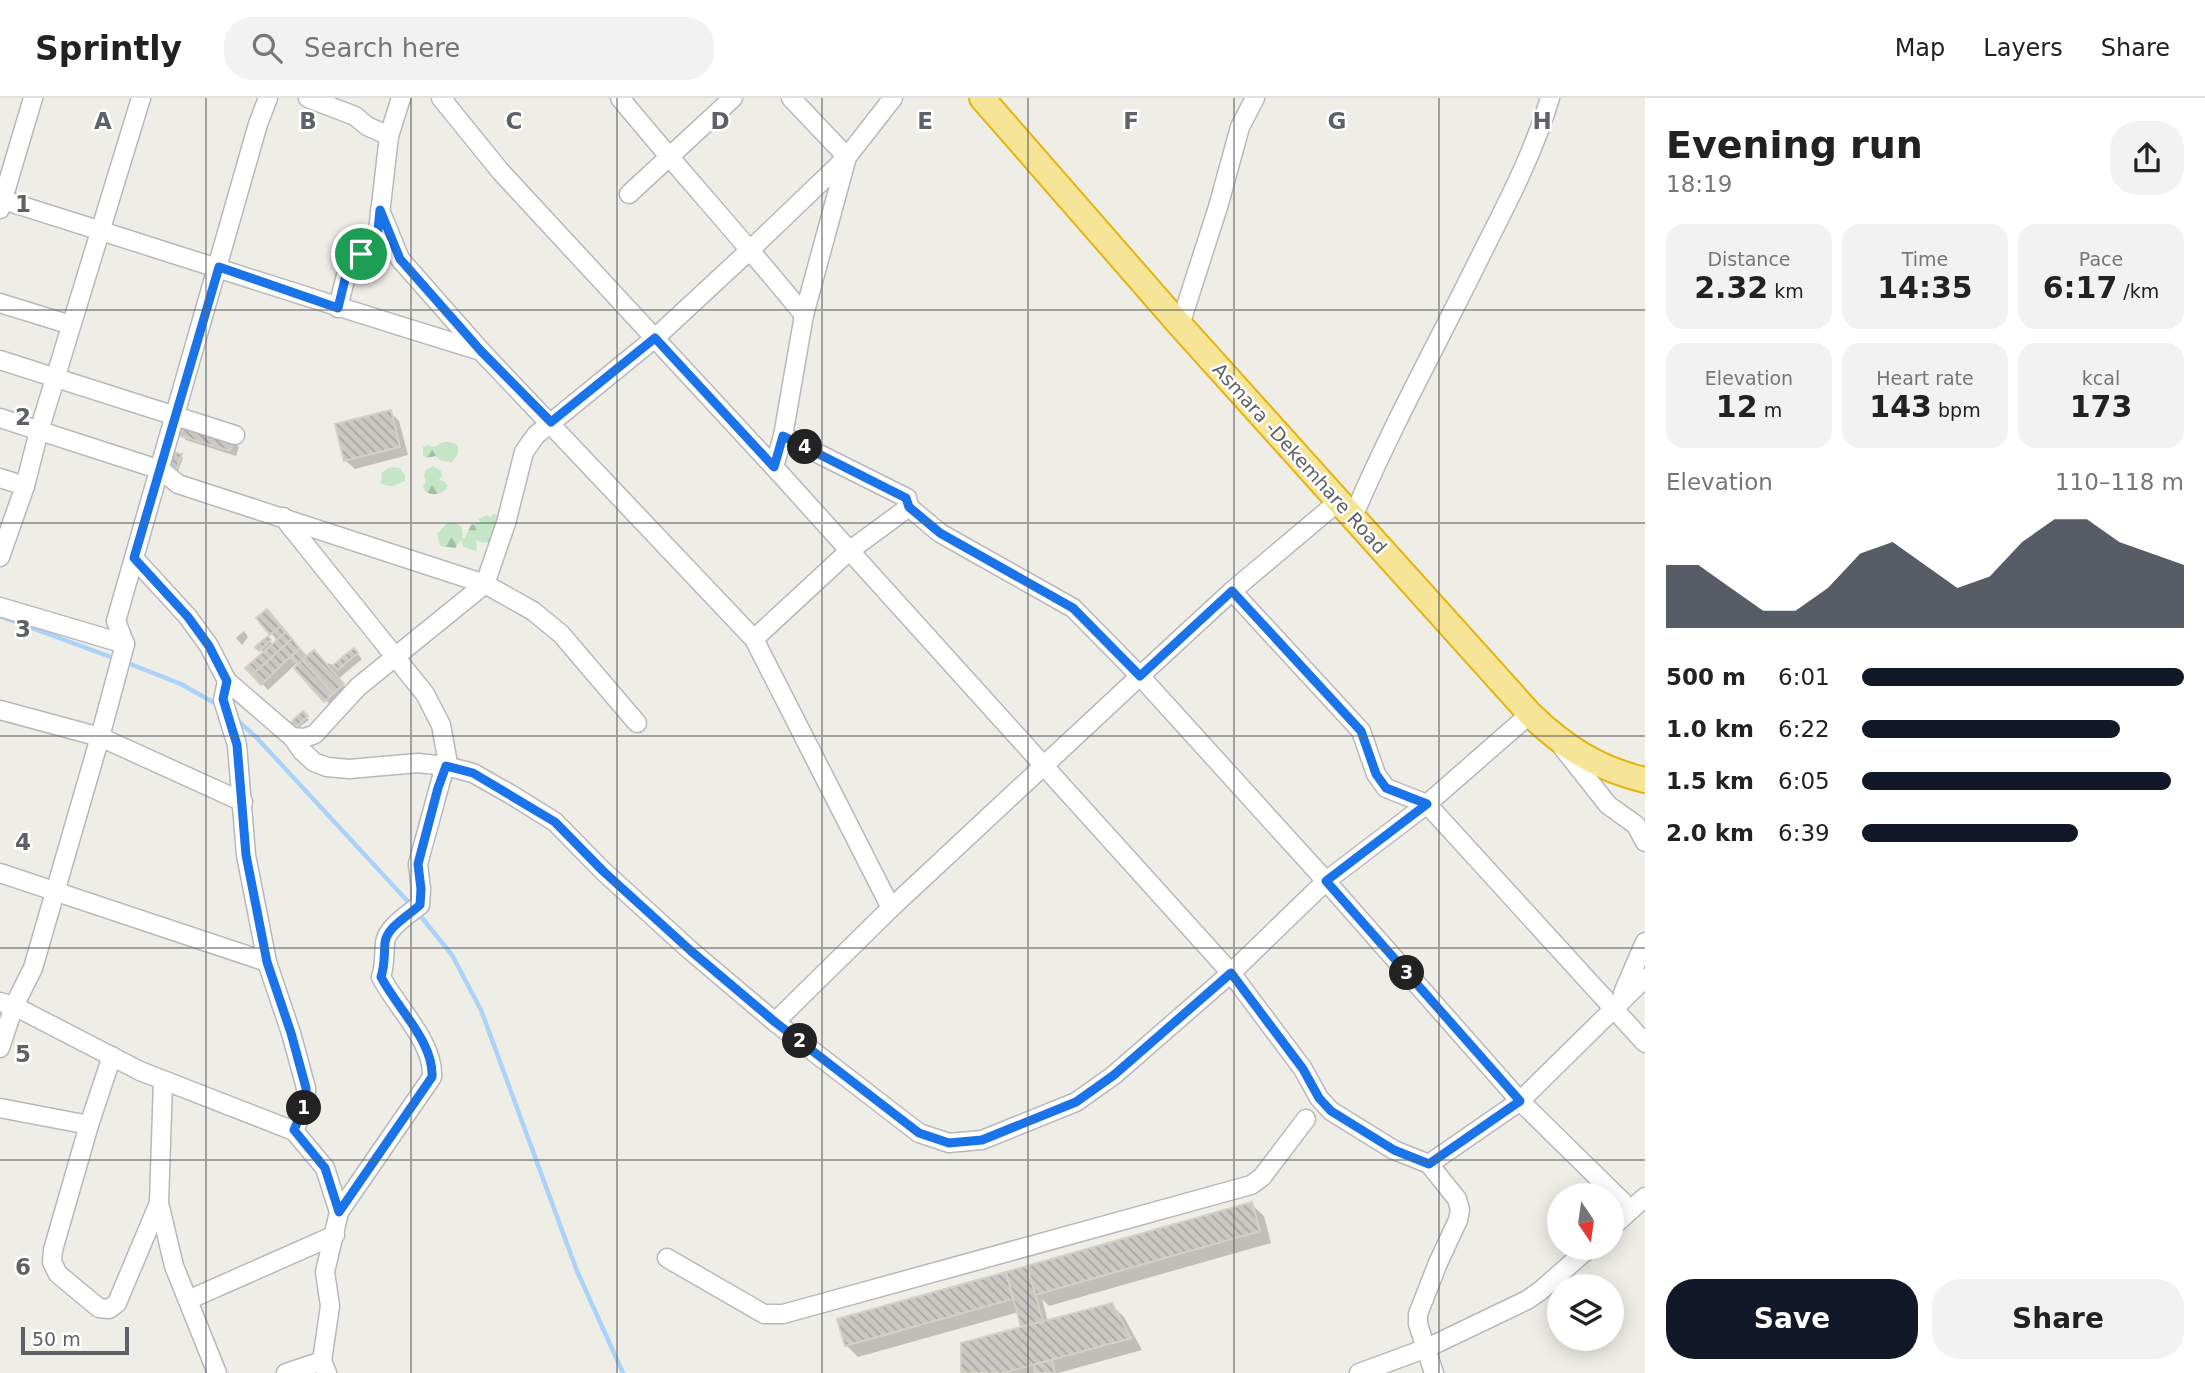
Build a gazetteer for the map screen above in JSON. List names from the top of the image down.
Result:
{
  "streets": {
    "highway": ["Asmara -Dekemhare Road"]
  },
  "scale_bar": "50 m",
  "north": "bottom",
  "page": {
    "header": "Sprintly",
    "search": "Search here",
    "nav": ["Map", "Layers", "Share"],
    "heading": ["Evening run", "18:19"],
    "stats": [
      ["Distance", "2.32 km"],
      ["Time", "14:35"],
      ["Pace", "6:17 /km"],
      ["Elevation", "12 m"],
      ["Heart rate", "143 bpm"],
      ["kcal", "173"]
    ],
    "pins": [
      "4",
      "3",
      "2",
      "1"
    ],
    "chart": ["Elevation", "110–118 m"],
    "list": [
      {
        "name": "500 m",
        "note": "6:01"
      },
      {
        "name": "1.0 km",
        "note": "6:22"
      },
      {
        "name": "1.5 km",
        "note": "6:05"
      },
      {
        "name": "2.0 km",
        "note": "6:39"
      }
    ],
    "buttons": ["Save", "Share"],
    "scale": "50 m"
  },
  "grid": {
    "columns": [
      "A",
      "B",
      "C",
      "D",
      "E",
      "F",
      "G",
      "H"
    ],
    "rows": [
      "1",
      "2",
      "3",
      "4",
      "5",
      "6"
    ]
  }
}
